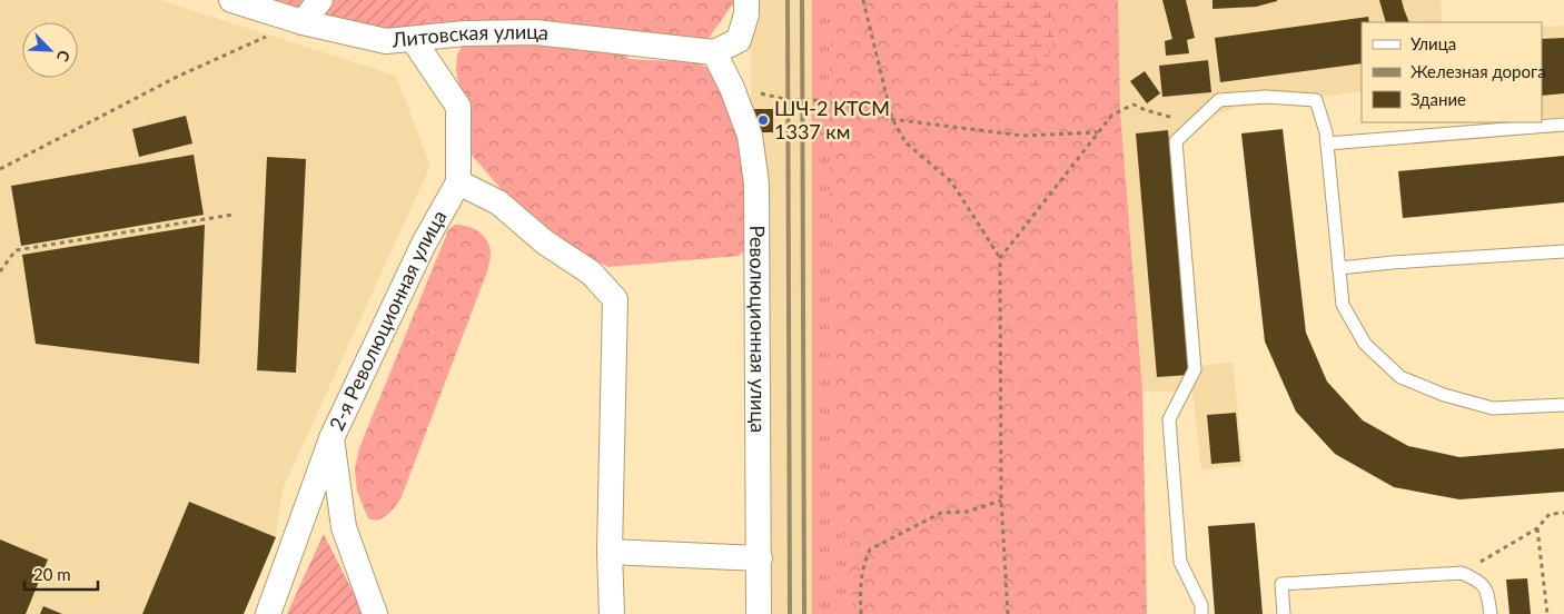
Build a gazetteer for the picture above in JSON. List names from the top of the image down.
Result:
{
  "streets": {
    "street": ["Литовская улица", "2-я Революционная улица", "Революционная улица"]
  },
  "crossings": [
    ["Литовская улица", "2-я Революционная улица"],
    ["Литовская улица", "Революционная улица"]
  ],
  "places": ["ШЧ-2 КТСМ 1337 км"],
  "legend": ["Улица", "Железная дорога", "Здание"],
  "scale_bar": "20 m",
  "north": "bottom right"
}
